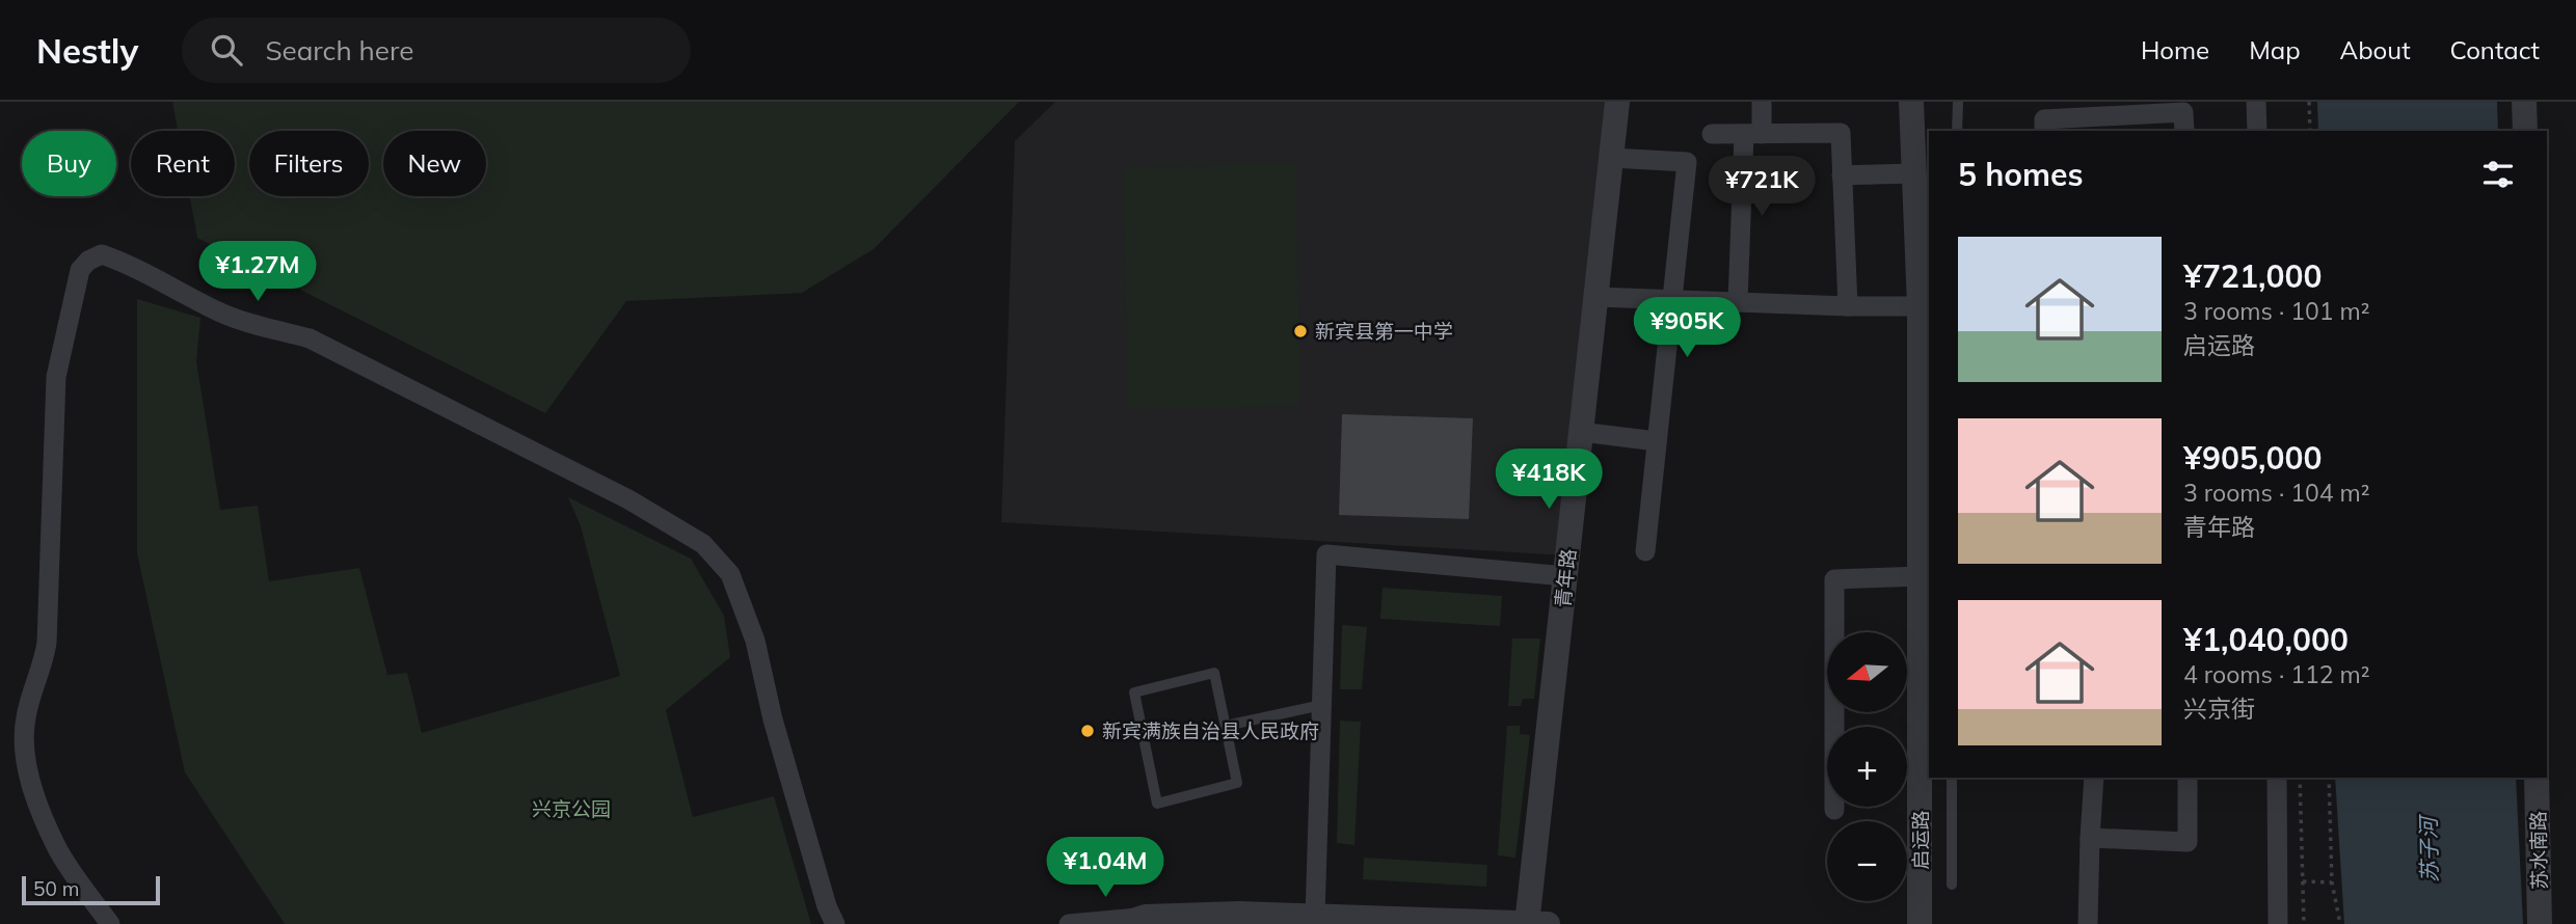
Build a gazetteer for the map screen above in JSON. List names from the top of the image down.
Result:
{
  "streets": {
    "street": ["青年路", "启运路", "苏水南路"]
  },
  "water": ["苏子河"],
  "parks": ["兴京公园"],
  "places": ["新宾县第一中学", "新宾满族自治县人民政府"],
  "scale_bar": "50 m",
  "north": "left",
  "page": {
    "header": "Nestly",
    "search": "Search here",
    "nav": [
      "Home",
      "Map",
      "About",
      "Contact"
    ],
    "chip": [
      "Buy",
      "Rent",
      "Filters",
      "New"
    ],
    "heading": "5 homes",
    "price": [
      "¥721K",
      "¥1.27M",
      "¥905K",
      "¥418K",
      "¥1.04M"
    ],
    "list": [
      {
        "name": "¥721,000",
        "note": "3 rooms · 101 m² · 启运路"
      },
      {
        "name": "¥905,000",
        "note": "3 rooms · 104 m² · 青年路"
      },
      {
        "name": "¥1,040,000",
        "note": "4 rooms · 112 m² · 兴京街"
      }
    ],
    "map_buttons": ["+", "−"],
    "scale": "50 m"
  }
}
